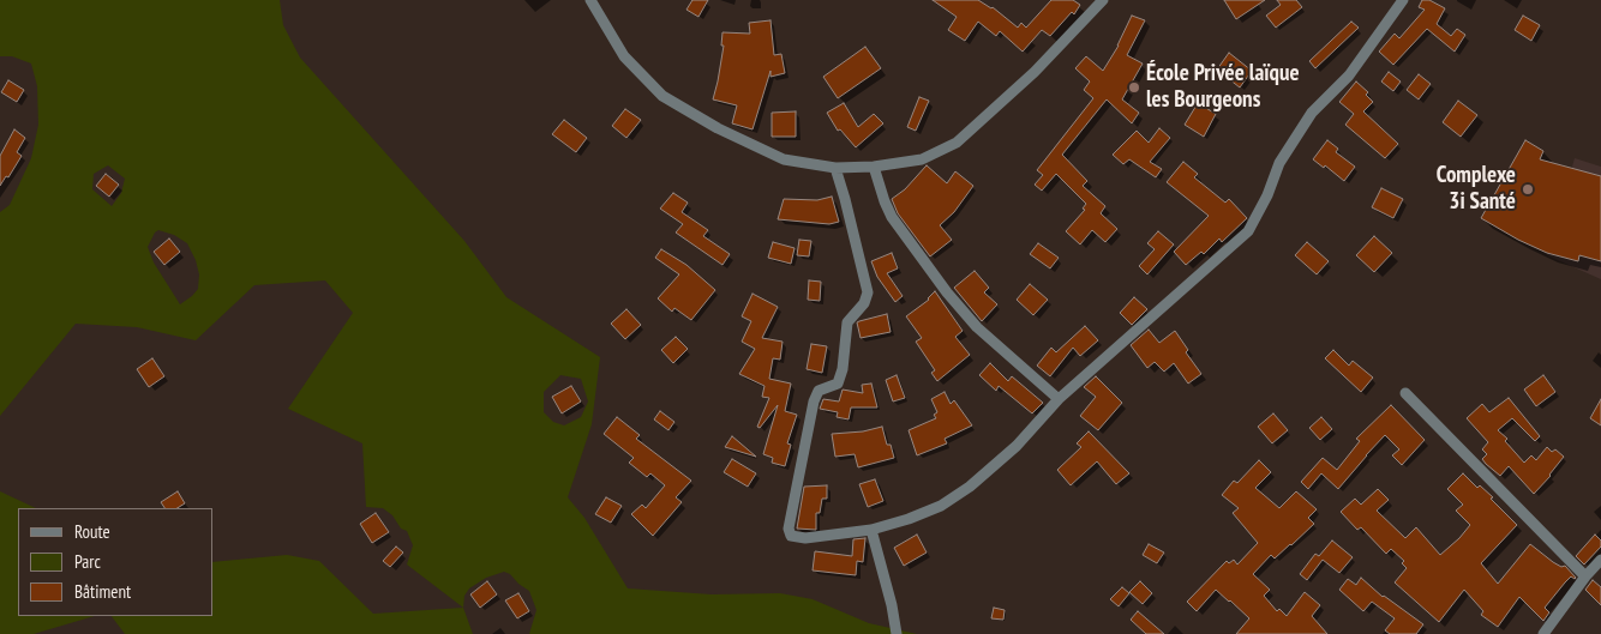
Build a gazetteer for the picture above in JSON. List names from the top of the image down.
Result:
{
  "places": ["École Privée laïque les Bourgeons", "Complexe 3i Santé"],
  "legend": ["Route", "Parc", "Bâtiment"]
}
